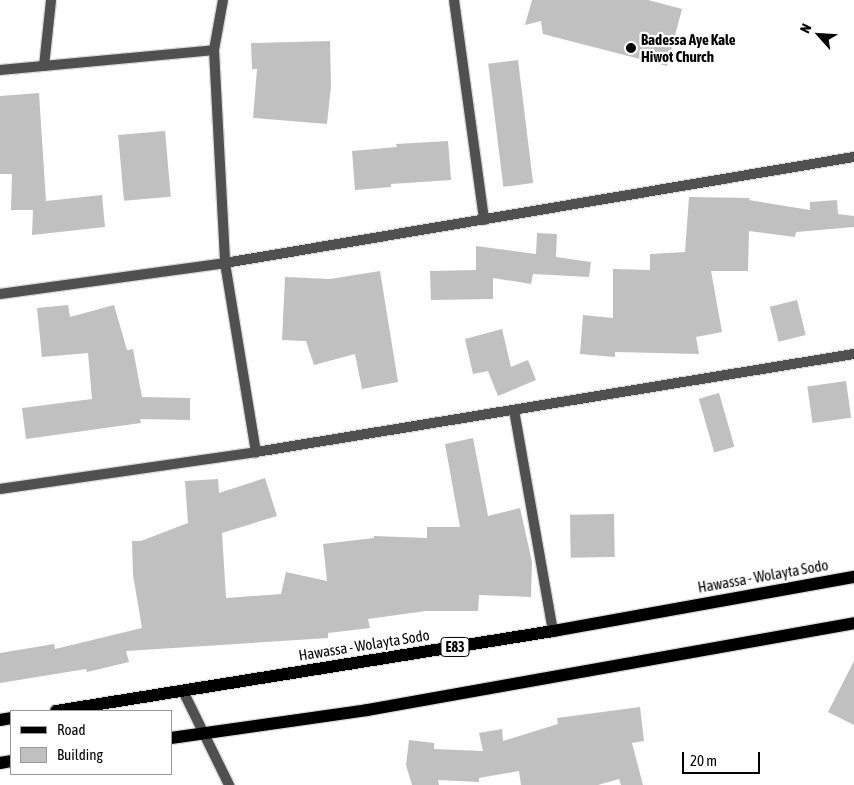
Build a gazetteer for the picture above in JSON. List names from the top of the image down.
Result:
{
  "streets": {
    "main road": ["Hawassa - Wolayta Sodo", "E83"]
  },
  "places": ["Badessa Aye Kale Hiwot Church"],
  "legend": ["Road", "Building"],
  "scale_bar": "20 m",
  "north": "top left"
}
